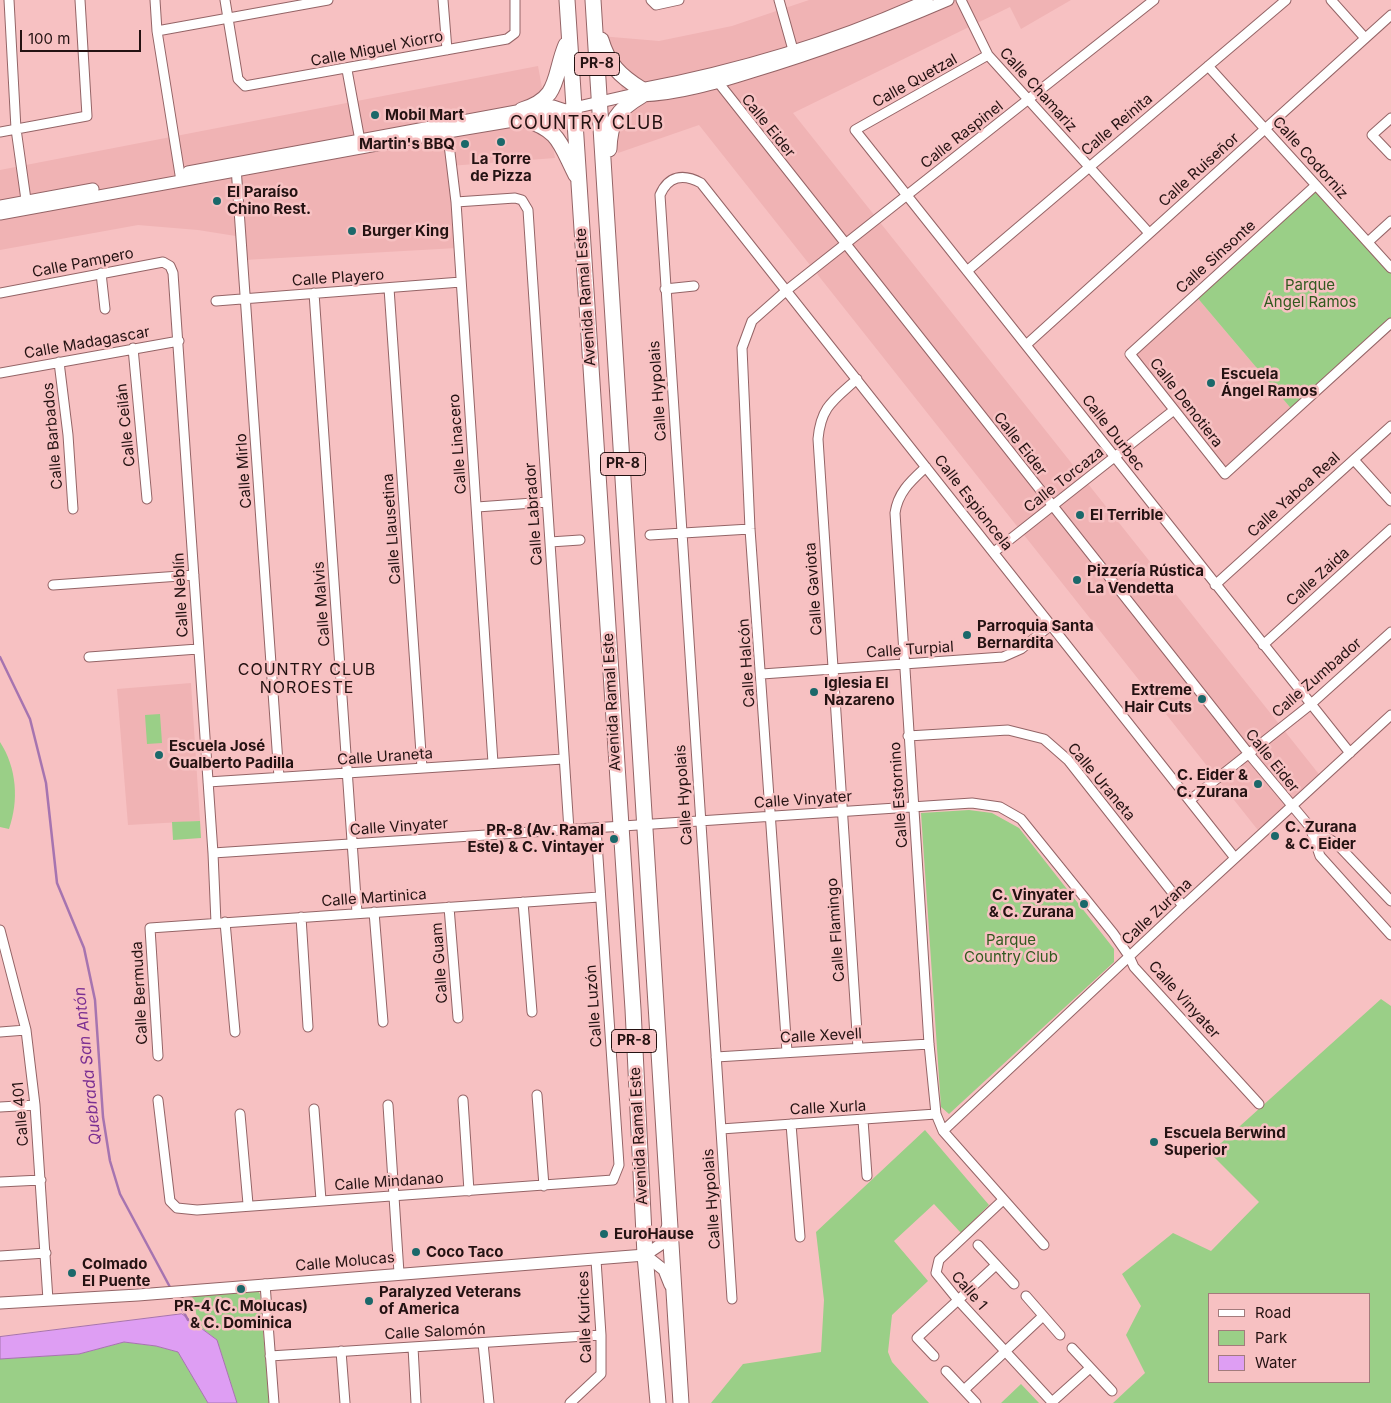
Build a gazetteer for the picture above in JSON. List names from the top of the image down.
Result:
{
  "streets": {
    "main road": ["PR-8", "Avenida Ramal Este"],
    "street": [
      "Calle Miguel Xiorro",
      "Calle Quetzal",
      "Calle Chamariz",
      "Calle Reinita",
      "Calle Eider",
      "Calle Raspinel",
      "Calle Codorniz",
      "Calle Ruiseñor",
      "Calle Sinsonte",
      "Calle Pampero",
      "Calle Playero",
      "Calle Madagascar",
      "Calle Hypolais",
      "Calle Denotiera",
      "Calle Ceilán",
      "Calle Durbec",
      "Calle Barbados",
      "Calle Linacero",
      "Calle Mirlo",
      "Calle Torcaza",
      "Calle Yaboa Real",
      "Calle Espioncela",
      "Calle Labrador",
      "Calle Llausetina",
      "Calle Zaida",
      "Calle Gaviota",
      "Calle Neblín",
      "Calle Malvis",
      "Calle Turpial",
      "Calle Halcón",
      "Calle Zumbador",
      "Calle Uraneta",
      "Calle Estornino",
      "Calle Vinyater",
      "Calle Martinica",
      "Calle Zurana",
      "Calle Flamingo",
      "Calle Guam",
      "Calle Bermuda",
      "Calle Luzón",
      "Calle Xevell",
      "Calle Xurla",
      "Calle 401",
      "Calle Mindanao",
      "Calle Molucas",
      "Calle 1",
      "Calle Kurices",
      "Calle Salomón"
    ]
  },
  "crossings": [
    ["Calle Quetzal", "Calle Chamariz"],
    ["Calle Quetzal", "Calle Durbec"],
    ["Calle Chamariz", "Calle Reinita"],
    ["Calle Chamariz", "Calle Raspinel"],
    ["Calle Chamariz", "Calle Ruiseñor"],
    ["Calle Reinita", "Calle Codorniz"],
    ["Calle Reinita", "Calle Durbec"],
    ["Calle Eider", "Calle Raspinel"],
    ["Calle Eider", "Calle Torcaza"],
    ["Calle Eider", "Calle Zumbador"],
    ["Calle Eider", "Calle Zurana"],
    ["Calle Raspinel", "Calle Durbec"],
    ["Calle Raspinel", "Calle Espioncela"],
    ["Calle Raspinel", "Calle Halcón"],
    ["Calle Codorniz", "Calle Ruiseñor"],
    ["Calle Codorniz", "Calle Sinsonte"],
    ["Calle Ruiseñor", "Calle Durbec"],
    ["Calle Sinsonte", "Calle Denotiera"],
    ["Calle Pampero", "Calle Neblín"],
    ["Calle Playero", "Calle Linacero"],
    ["Calle Playero", "Calle Mirlo"],
    ["Calle Playero", "Calle Llausetina"],
    ["Calle Playero", "Calle Malvis"],
    ["Avenida Ramal Este", "Calle Vinyater"],
    ["Avenida Ramal Este", "Calle Molucas"],
    ["Calle Madagascar", "Calle Ceilán"],
    ["Calle Madagascar", "Calle Barbados"],
    ["Calle Madagascar", "Calle Neblín"],
    ["Calle Hypolais", "Calle Espioncela"],
    ["Calle Hypolais", "Calle Vinyater"],
    ["Calle Hypolais", "Calle Xevell"],
    ["Calle Hypolais", "Calle Xurla"],
    ["Calle Denotiera", "Calle Torcaza"],
    ["Calle Durbec", "Calle Torcaza"],
    ["Calle Durbec", "Calle Yaboa Real"],
    ["Calle Durbec", "Calle Zaida"],
    ["Calle Durbec", "Calle Zumbador"],
    ["Calle Durbec", "Calle Zurana"],
    ["Calle Linacero", "Calle Labrador"],
    ["Calle Linacero", "Calle Uraneta"],
    ["Calle Mirlo", "Calle Uraneta"],
    ["Calle Torcaza", "Calle Espioncela"],
    ["Calle Espioncela", "Calle Gaviota"],
    ["Calle Espioncela", "Calle Turpial"],
    ["Calle Espioncela", "Calle Halcón"],
    ["Calle Espioncela", "Calle Zumbador"],
    ["Calle Espioncela", "Calle Estornino"],
    ["Calle Espioncela", "Calle Zurana"],
    ["Calle Labrador", "Calle Uraneta"],
    ["Calle Labrador", "Calle Vinyater"],
    ["Calle Llausetina", "Calle Uraneta"],
    ["Calle Gaviota", "Calle Turpial"],
    ["Calle Gaviota", "Calle Vinyater"],
    ["Calle Gaviota", "Calle Flamingo"],
    ["Calle Neblín", "Calle Uraneta"],
    ["Calle Neblín", "Calle Vinyater"],
    ["Calle Neblín", "Calle Martinica"],
    ["Calle Malvis", "Calle Uraneta"],
    ["Calle Malvis", "Calle Vinyater"],
    ["Calle Malvis", "Calle Martinica"],
    ["Calle Turpial", "Calle Halcón"],
    ["Calle Turpial", "Calle Estornino"],
    ["Calle Halcón", "Calle Vinyater"],
    ["Calle Halcón", "Calle Xevell"],
    ["Calle Uraneta", "Calle Estornino"],
    ["Calle Uraneta", "Calle Zurana"],
    ["Calle Estornino", "Calle Vinyater"],
    ["Calle Estornino", "Calle Zurana"],
    ["Calle Estornino", "Calle Xevell"],
    ["Calle Estornino", "Calle Xurla"],
    ["Calle Estornino", "Calle 1"],
    ["Calle Vinyater", "Calle Zurana"],
    ["Calle Vinyater", "Calle Flamingo"],
    ["Calle Vinyater", "Calle Luzón"],
    ["Calle Martinica", "Calle Guam"],
    ["Calle Martinica", "Calle Bermuda"],
    ["Calle Martinica", "Calle Luzón"],
    ["Calle Flamingo", "Calle Xevell"],
    ["Calle Luzón", "Calle Mindanao"],
    ["Calle 401", "Calle Molucas"],
    ["Calle Molucas", "Calle Kurices"],
    ["Calle Kurices", "Calle Salomón"]
  ],
  "districts": ["COUNTRY CLUB", "COUNTRY CLUB NOROESTE"],
  "water": ["Quebrada San Antón"],
  "parks": ["Parque Ángel Ramos", "Parque Country Club"],
  "places": [
    "Mobil Mart",
    "La Torre de Pizza",
    "Martin's BBQ",
    "El Paraíso Chino Rest.",
    "Burger King",
    "Escuela Ángel Ramos",
    "El Terrible",
    "Pizzería Rústica La Vendetta",
    "Parroquia Santa Bernardita",
    "Iglesia El Nazareno",
    "Extreme Hair Cuts",
    "Escuela José Gualberto Padilla",
    "C. Eider & C. Zurana",
    "C. Zurana & C. Eider",
    "PR-8 (Av. Ramal Este) & C. Vintayer",
    "C. Vinyater & C. Zurana",
    "Escuela Berwind Superior",
    "EuroHause",
    "Coco Taco",
    "Colmado El Puente",
    "PR-4 (C. Molucas) & C. Dominica",
    "Paralyzed Veterans of America"
  ],
  "legend": ["Road", "Park", "Water"],
  "scale_bar": "100 m"
}
